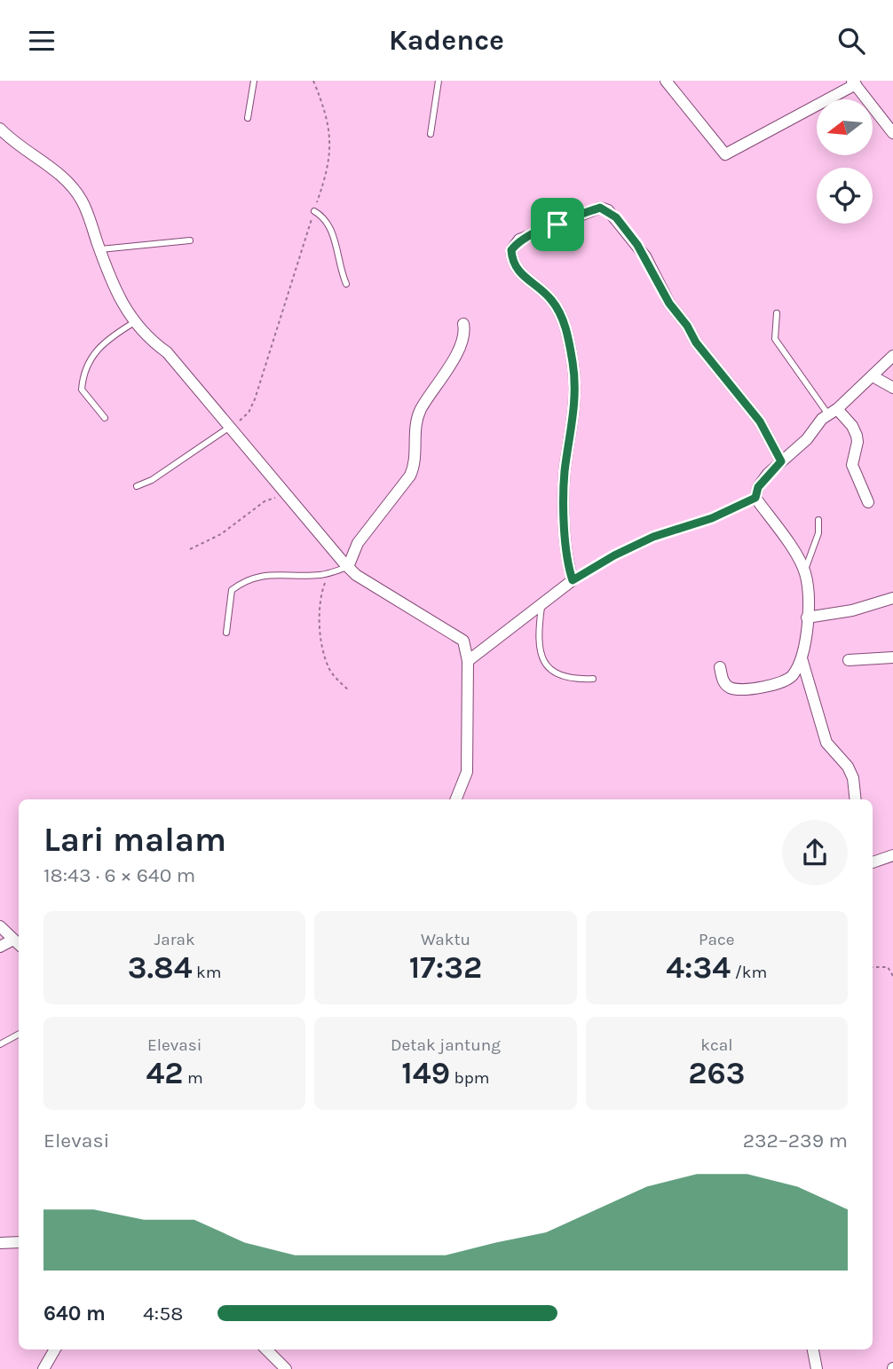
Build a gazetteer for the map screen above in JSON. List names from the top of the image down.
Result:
{
  "north": "left",
  "page": {
    "header": "Kadence",
    "heading": ["Lari malam", "18:43 · 6 × 640 m"],
    "stats": [
      ["Jarak", "3.84 km"],
      ["Waktu", "17:32"],
      ["Pace", "4:34 /km"],
      ["Elevasi", "42 m"],
      ["Detak jantung", "149 bpm"],
      ["kcal", "263"]
    ],
    "chart": ["Elevasi", "232–239 m"],
    "list": [
      {
        "name": "640 m",
        "note": "4:58"
      }
    ]
  }
}
